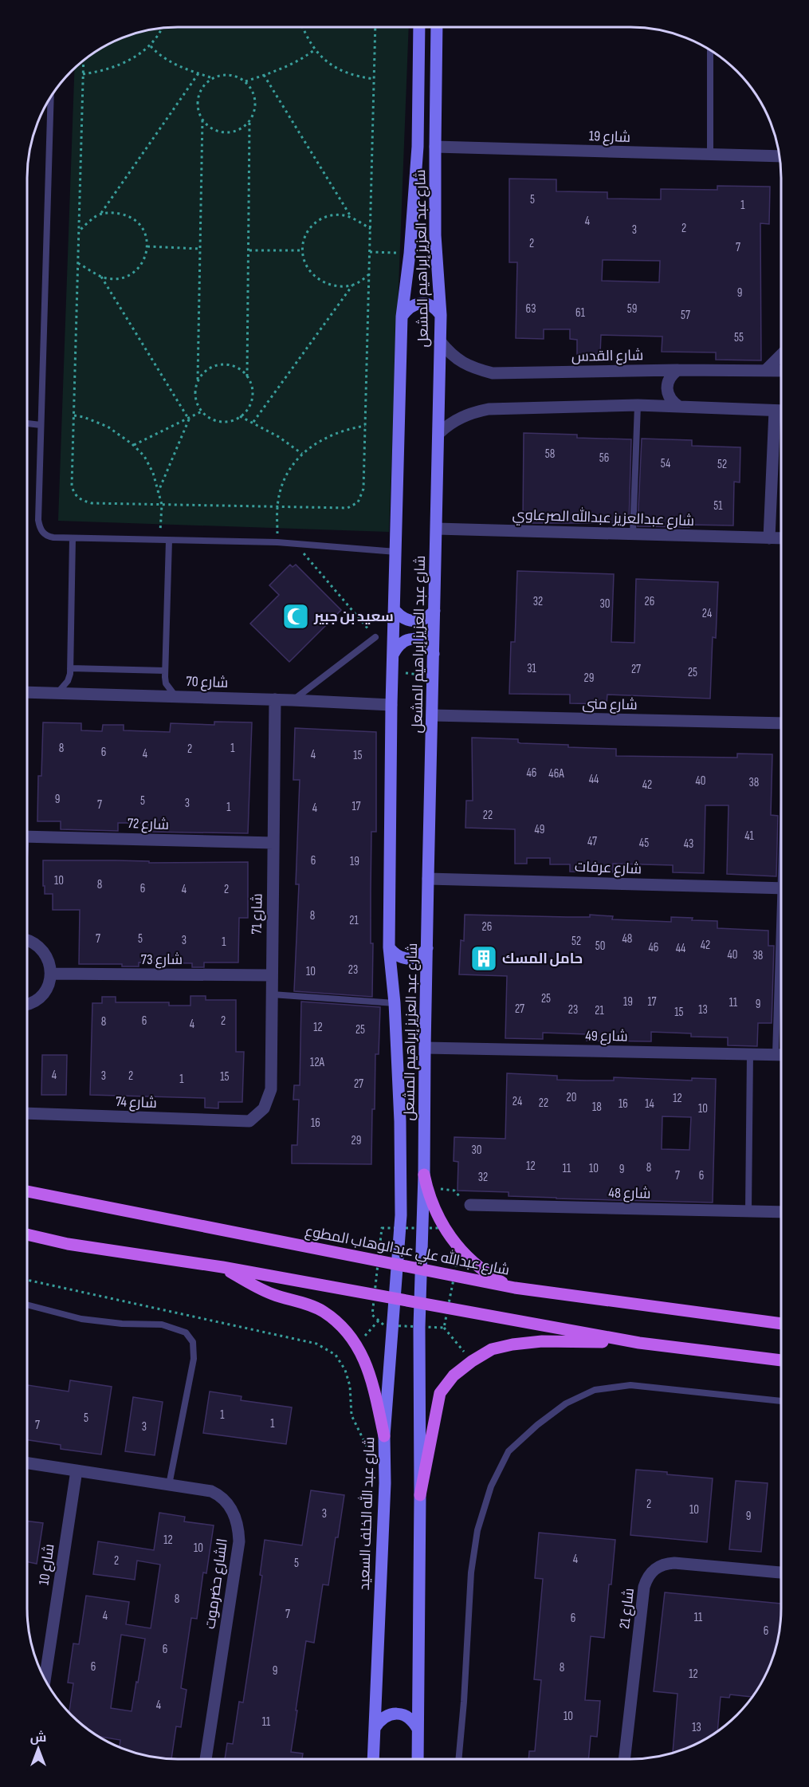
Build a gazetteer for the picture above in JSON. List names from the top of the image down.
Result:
{
  "streets": {
    "main road": ["شارع عبد العزيز إبراهيم المشعل", "شارع عبدالله علي عبدالوهاب المطوع", "شارع عبد الله الخلف السعيد"],
    "street": [
      "شارع 19",
      "شارع القدس",
      "شارع عبدالعزيز عبدالله الصرعاوي",
      "شارع 70",
      "شارع منى",
      "شارع 72",
      "شارع عرفات",
      "شارع 71",
      "شارع 73",
      "شارع 49",
      "شارع 74",
      "شارع 48",
      "شارع 10",
      "الشارع حضرموت",
      "شارع 21"
    ]
  },
  "crossings": [
    ["شارع 19", "شارع عبد العزيز إبراهيم المشعل"],
    ["شارع عبد العزيز إبراهيم المشعل", "شارع القدس"],
    ["شارع عبد العزيز إبراهيم المشعل", "شارع عبدالعزيز عبدالله الصرعاوي"],
    ["شارع عبد العزيز إبراهيم المشعل", "شارع 70"],
    ["شارع عبد العزيز إبراهيم المشعل", "شارع منى"],
    ["شارع عبد العزيز إبراهيم المشعل", "شارع عرفات"],
    ["شارع عبد العزيز إبراهيم المشعل", "شارع 49"],
    ["شارع عبد العزيز إبراهيم المشعل", "شارع عبدالله علي عبدالوهاب المطوع"],
    ["شارع عبد العزيز إبراهيم المشعل", "شارع عبد الله الخلف السعيد"],
    ["شارع 70", "شارع 71"],
    ["شارع 72", "شارع 71"],
    ["شارع 71", "شارع 73"],
    ["شارع 71", "شارع 74"],
    ["شارع عبدالله علي عبدالوهاب المطوع", "شارع عبد الله الخلف السعيد"],
    ["شارع 10", "الشارع حضرموت"]
  ],
  "places": {
    "mosque": ["سعيد بن جبير"],
    "building": ["حامل المسك"]
  },
  "house_numbers": [
    "5",
    "1",
    "4",
    "2",
    "3",
    "2",
    "7",
    "9",
    "63",
    "59",
    "61",
    "57",
    "55",
    "58",
    "56",
    "54",
    "52",
    "51",
    "32",
    "26",
    "30",
    "24",
    "31",
    "27",
    "25",
    "29",
    "8",
    "1",
    "2",
    "6",
    "4",
    "4",
    "15",
    "46",
    "46A",
    "44",
    "40",
    "38",
    "42",
    "9",
    "5",
    "3",
    "7",
    "17",
    "1",
    "4",
    "22",
    "49",
    "41",
    "47",
    "45",
    "43",
    "6",
    "19",
    "10",
    "8",
    "6",
    "4",
    "2",
    "8",
    "21",
    "26",
    "7",
    "5",
    "48",
    "3",
    "52",
    "1",
    "42",
    "50",
    "46",
    "44",
    "40",
    "38",
    "23",
    "10",
    "25",
    "19",
    "17",
    "11",
    "9",
    "27",
    "23",
    "13",
    "21",
    "15",
    "6",
    "2",
    "8",
    "4",
    "12",
    "25",
    "12A",
    "4",
    "3",
    "2",
    "15",
    "1",
    "27",
    "20",
    "12",
    "24",
    "22",
    "16",
    "14",
    "18",
    "10",
    "16",
    "29",
    "30",
    "12",
    "8",
    "11",
    "10",
    "9",
    "7",
    "6",
    "32",
    "1",
    "5",
    "1",
    "7",
    "3",
    "2",
    "10",
    "3",
    "9",
    "12",
    "10",
    "4",
    "2",
    "5",
    "8",
    "7",
    "4",
    "11",
    "6",
    "6",
    "6",
    "6",
    "8",
    "9",
    "12",
    "4",
    "10",
    "11",
    "13"
  ],
  "north": "top"
}
